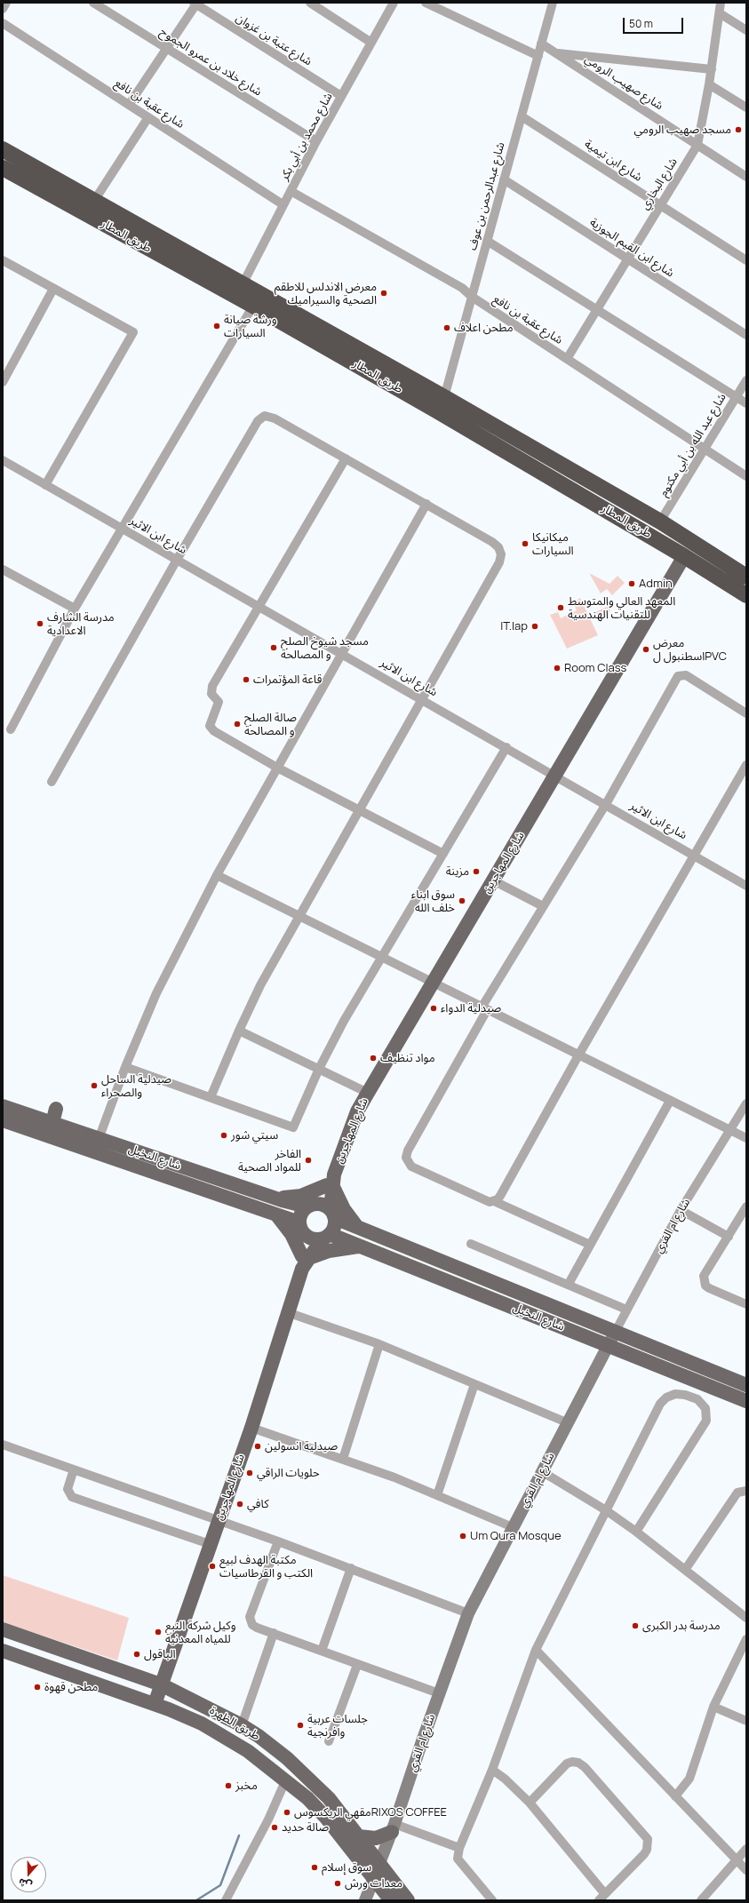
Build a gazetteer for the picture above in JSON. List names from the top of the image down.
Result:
{
  "streets": {
    "highway": ["طريق المطار"],
    "main road": ["شارع المهاجرين", "شارع النخيل", "طريق الظهرة"],
    "street": [
      "شارع عتبة بن غزوان",
      "شارع خلاد بن عمرو الجموح",
      "شارع صهيب الرومي",
      "شارع عقبة بن نافع",
      "شارع محمد بن أبي بكر",
      "شارع ابن تيمية",
      "شارع البخاري",
      "شارع عبدالرحمن بن عوف",
      "شارع ابن القيم الجوزية",
      "شارع عبد الله بن أبي مكتوم",
      "شارع ابن الاثير",
      "شارع ام القري"
    ]
  },
  "crossings": [
    ["شارع عتبة بن غزوان", "شارع محمد بن أبي بكر"],
    ["شارع خلاد بن عمرو الجموح", "شارع محمد بن أبي بكر"],
    ["شارع صهيب الرومي", "شارع البخاري"],
    ["شارع صهيب الرومي", "شارع عبدالرحمن بن عوف"],
    ["شارع عقبة بن نافع", "شارع محمد بن أبي بكر"],
    ["شارع عقبة بن نافع", "شارع البخاري"],
    ["شارع عقبة بن نافع", "شارع عبدالرحمن بن عوف"],
    ["شارع عقبة بن نافع", "شارع عبد الله بن أبي مكتوم"],
    ["شارع محمد بن أبي بكر", "طريق المطار"],
    ["شارع ابن تيمية", "شارع البخاري"],
    ["شارع ابن تيمية", "شارع عبدالرحمن بن عوف"],
    ["شارع البخاري", "شارع ابن القيم الجوزية"],
    ["شارع عبدالرحمن بن عوف", "طريق المطار"],
    ["شارع عبدالرحمن بن عوف", "شارع ابن القيم الجوزية"],
    ["طريق المطار", "شارع عبد الله بن أبي مكتوم"],
    ["طريق المطار", "شارع المهاجرين"],
    ["شارع ابن الاثير", "شارع المهاجرين"],
    ["شارع المهاجرين", "شارع النخيل"],
    ["شارع المهاجرين", "طريق الظهرة"],
    ["شارع النخيل", "شارع ام القري"],
    ["شارع ام القري", "طريق الظهرة"]
  ],
  "places": [
    "مسجد صهيب الرومي",
    "معرض الاندلس للاطقم الصحية والسيراميك",
    "ورشة صيانة السيارات",
    "مطحن اعلاف",
    "ميكانيكا السيارات",
    "Admin",
    "المعهد العالي والمتوسط للتقنيات الهندسية",
    "مدرسة الشارف الاعدادية",
    "IT.lap",
    "مسجد شيوخ الصلح و المصالحة",
    "معرض اسطنبول لPVC",
    "Room Class",
    "قاعة المؤتمرات",
    "صالة الصلح و المصالحة",
    "مزينة",
    "سوق ابناء خلف الله",
    "صيدلية الدواء",
    "مواد تنظيف",
    "صيدلية الساحل والصحراء",
    "سيتي شور",
    "الفاخر للمواد الصحية",
    "صيدلية انسولين",
    "حلويات الراقي",
    "كافي",
    "Um Qura Mosque",
    "مكتبة الهدف لبيع الكتب و القرطاسيات",
    "مدرسة بدر الكبرى",
    "وكيل شركة النبع للمياه المعدنية",
    "الباقول",
    "مطحن قهوة",
    "جلسات عربية وافرنجية",
    "مخبز",
    "مقهي الريكسوسRIXOS COFFEE",
    "صالة حديد",
    "سوق إسلام",
    "معدات ورش"
  ],
  "scale_bar": "50 m",
  "north": "bottom"
}
